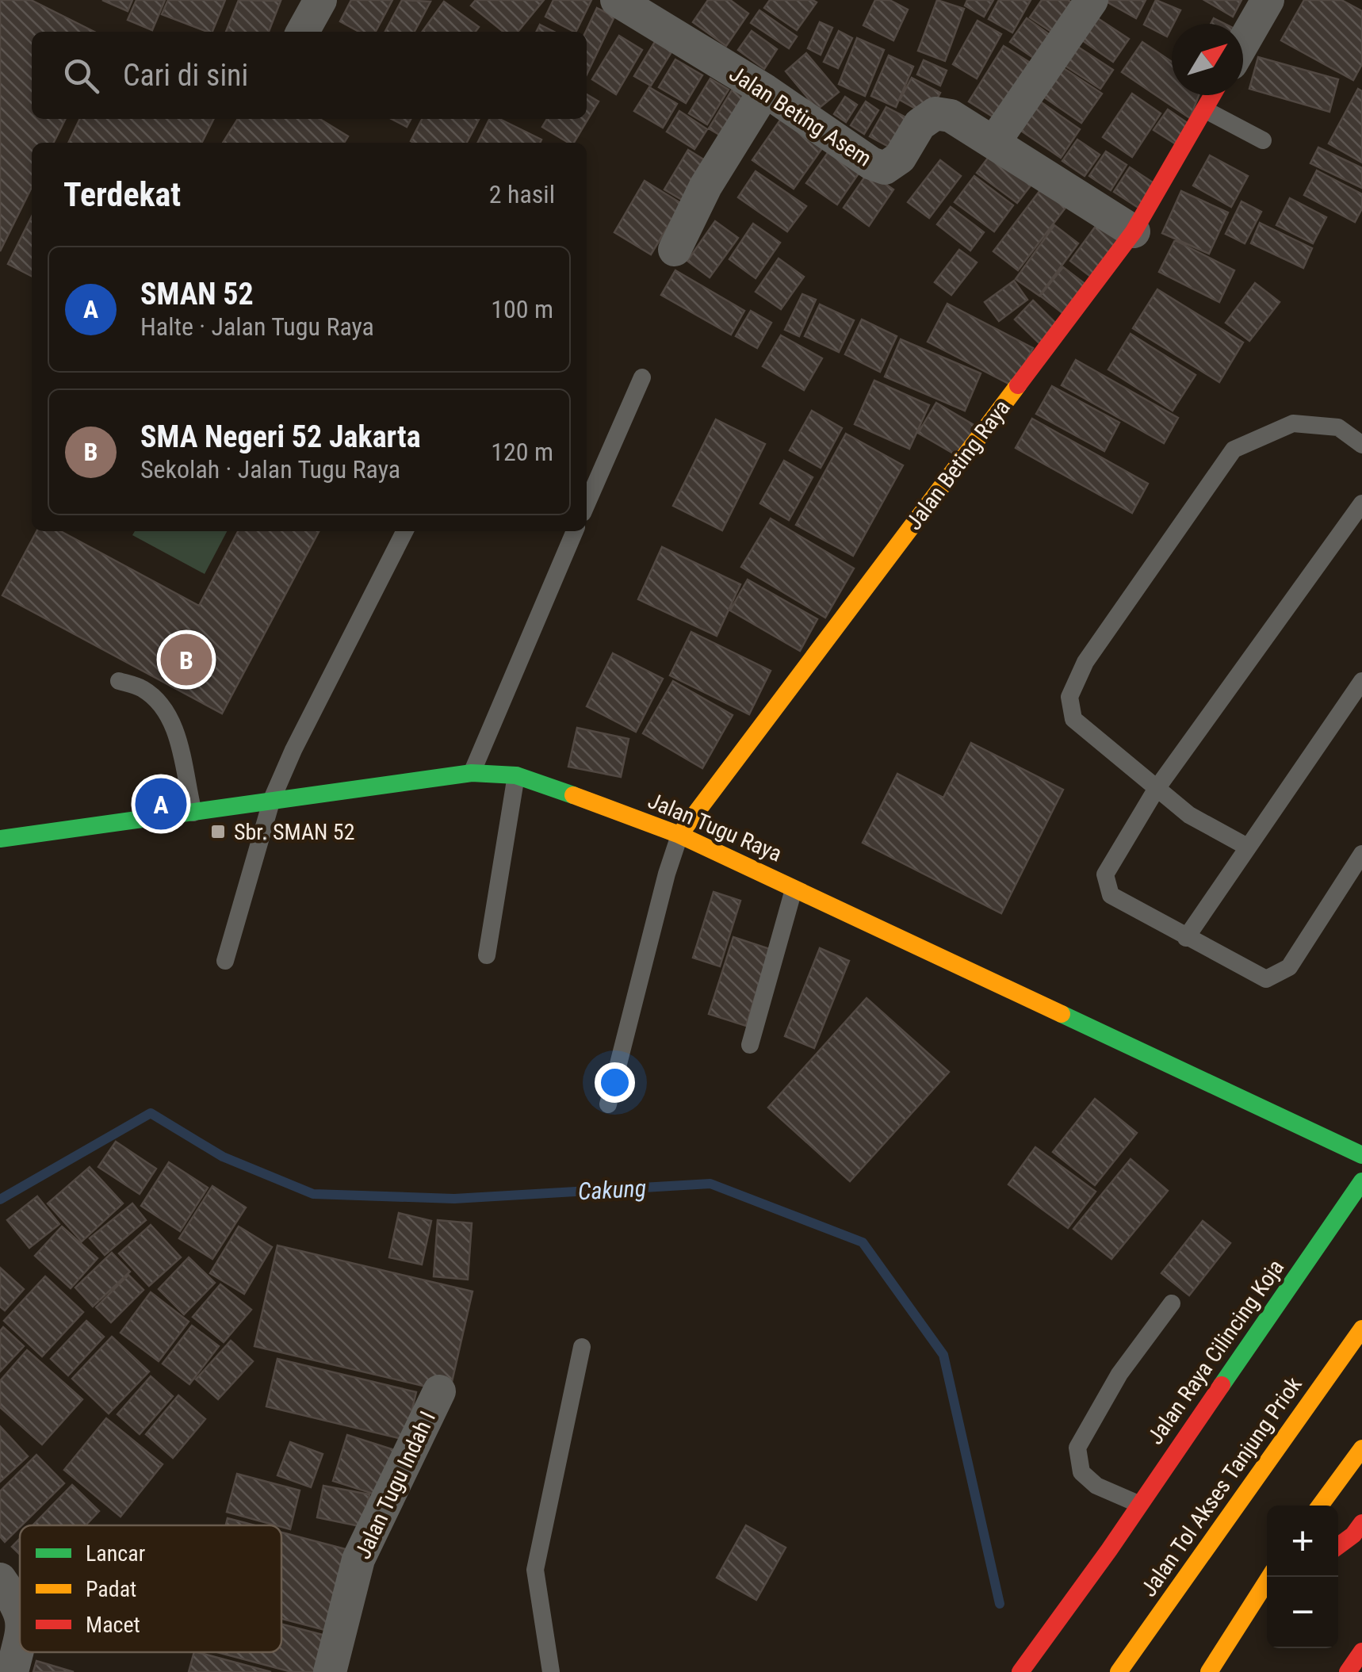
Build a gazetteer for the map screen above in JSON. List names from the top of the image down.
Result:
{
  "streets": {
    "main road": [
      "Jalan Beting Raya",
      "Jalan Tugu Raya",
      "Jalan Raya Cilincing Koja",
      "Jalan Tol Akses Tanjung Priok"
    ],
    "street": ["Jalan Beting Asem", "Jalan Tugu Indah I"]
  },
  "crossings": [
    ["Jalan Beting Asem", "Jalan Beting Raya"],
    ["Jalan Beting Raya", "Jalan Tugu Raya"]
  ],
  "water": ["Cakung"],
  "places": {
    "transit": ["Sbr. SMAN 52"]
  },
  "legend": ["Lancar", "Padat", "Macet"],
  "north": "top right",
  "page": {
    "search": "Cari di sini",
    "heading": ["Terdekat", "2 hasil"],
    "list": [
      {
        "mark": "A",
        "name": "SMAN 52",
        "note": "Halte · Jalan Tugu Raya",
        "value": "100 m"
      },
      {
        "mark": "B",
        "name": "SMA Negeri 52 Jakarta",
        "note": "Sekolah · Jalan Tugu Raya",
        "value": "120 m"
      }
    ],
    "pins": ["B", "A"],
    "map_buttons": ["+", "−"]
  }
}
